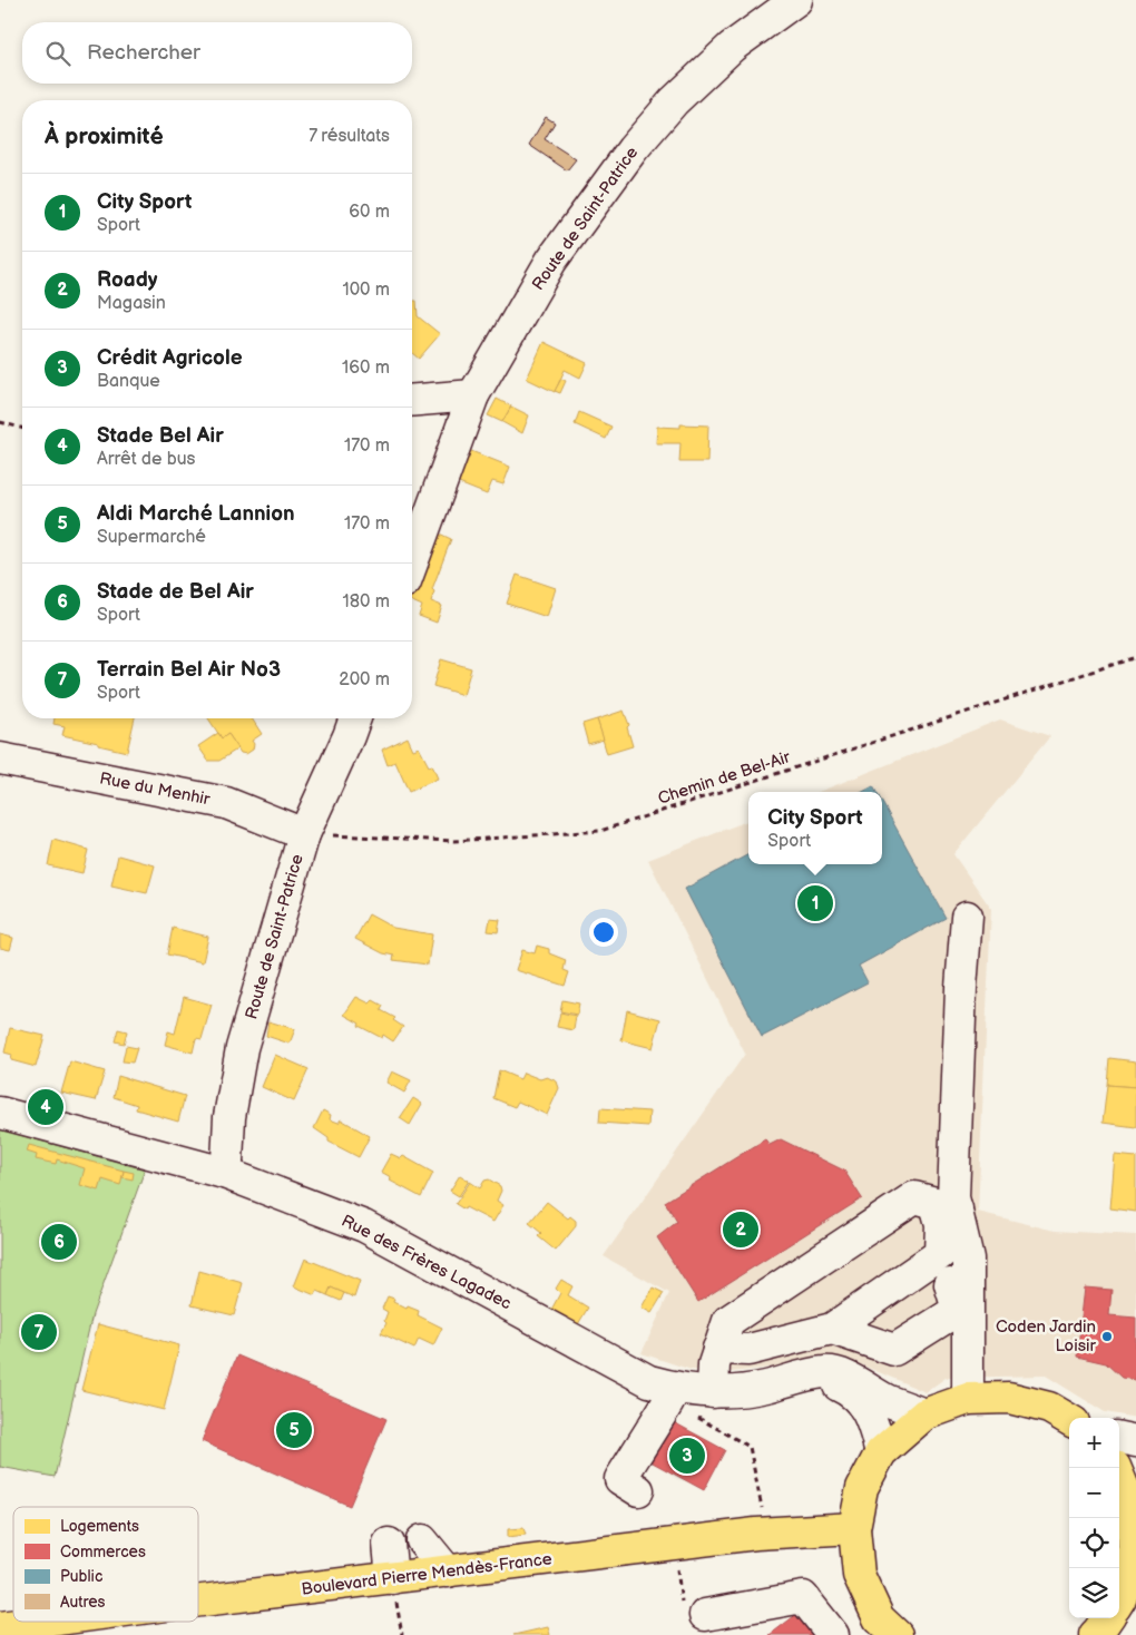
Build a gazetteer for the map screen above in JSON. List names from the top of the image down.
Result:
{
  "streets": {
    "main road": ["Boulevard Pierre Mendès-France"],
    "street": ["Route de Saint-Patrice", "Rue du Menhir", "Rue des Frères Lagadec"],
    "path": ["Chemin de Bel-Air"]
  },
  "crossings": [
    ["Route de Saint-Patrice", "Chemin de Bel-Air"],
    ["Route de Saint-Patrice", "Rue du Menhir"],
    ["Route de Saint-Patrice", "Rue des Frères Lagadec"],
    ["Chemin de Bel-Air", "Rue du Menhir"]
  ],
  "places": ["Coden Jardin Loisir"],
  "legend": [
    "Logements",
    "Commerces",
    "Public",
    "Autres"
  ],
  "page": {
    "search": "Rechercher",
    "heading": ["À proximité", "7 résultats"],
    "list": [
      {
        "mark": "1",
        "name": "City Sport",
        "note": "Sport",
        "value": "60 m"
      },
      {
        "mark": "2",
        "name": "Roady",
        "note": "Magasin",
        "value": "100 m"
      },
      {
        "mark": "3",
        "name": "Crédit Agricole",
        "note": "Banque",
        "value": "160 m"
      },
      {
        "mark": "4",
        "name": "Stade Bel Air",
        "note": "Arrêt de bus",
        "value": "170 m"
      },
      {
        "mark": "5",
        "name": "Aldi Marché Lannion",
        "note": "Supermarché",
        "value": "170 m"
      },
      {
        "mark": "6",
        "name": "Stade de Bel Air",
        "note": "Sport",
        "value": "180 m"
      },
      {
        "mark": "7",
        "name": "Terrain Bel Air No3",
        "note": "Sport",
        "value": "200 m"
      }
    ],
    "popup": ["City Sport", "Sport"],
    "pins": [
      "1",
      "4",
      "2",
      "6",
      "7",
      "5",
      "3"
    ],
    "map_buttons": ["+", "−"]
  }
}
